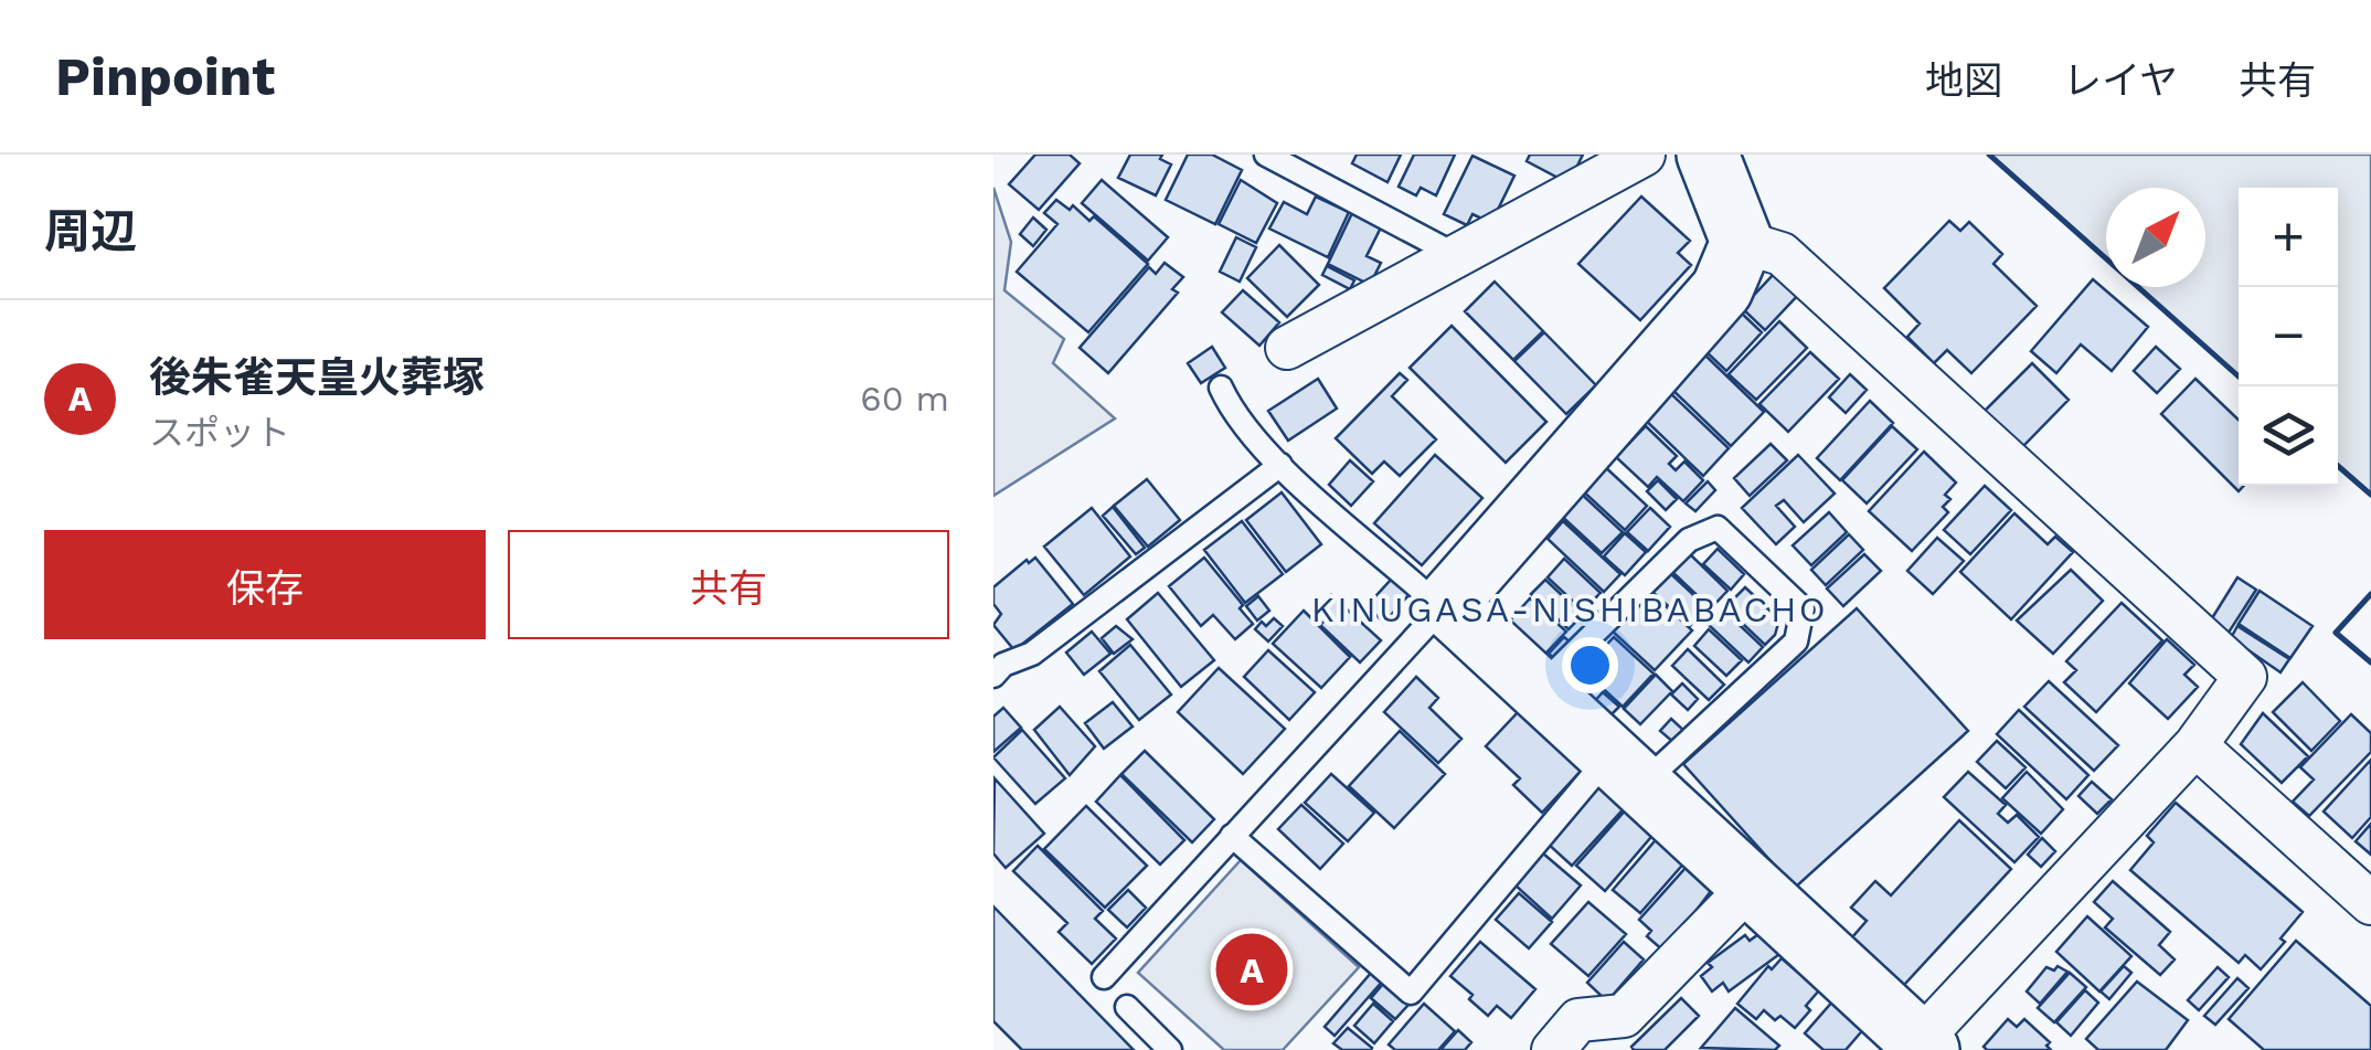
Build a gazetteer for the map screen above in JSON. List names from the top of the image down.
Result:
{
  "districts": ["KINUGASA-NISHIBABACHO"],
  "north": "top right",
  "page": {
    "header": "Pinpoint",
    "nav": ["地図", "レイヤ", "共有"],
    "heading": "周辺",
    "map_buttons": ["+", "−"],
    "list": [
      {
        "mark": "A",
        "name": "後朱雀天皇火葬塚",
        "note": "スポット",
        "value": "60 m"
      }
    ],
    "buttons": ["保存", "共有"],
    "pins": "A"
  }
}
